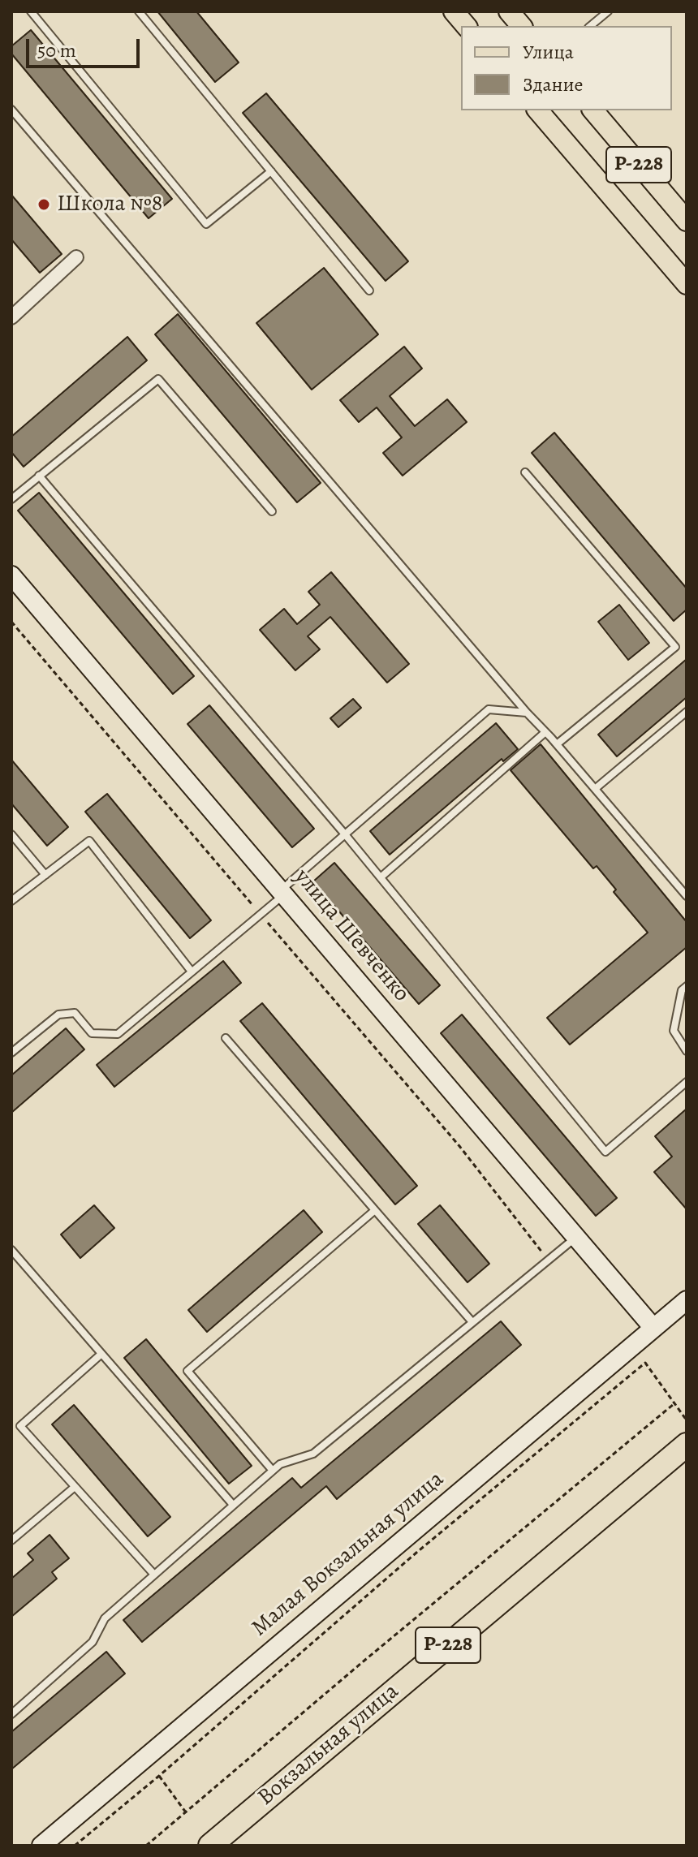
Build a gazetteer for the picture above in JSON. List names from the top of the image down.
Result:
{
  "streets": {
    "highway": ["Р-228", "Вокзальная улица"],
    "street": ["улица Шевченко", "Малая Вокзальная улица"]
  },
  "crossings": [
    ["улица Шевченко", "Малая Вокзальная улица"]
  ],
  "places": ["Школа №8"],
  "legend": ["Улица", "Здание"],
  "scale_bar": "50 m"
}
